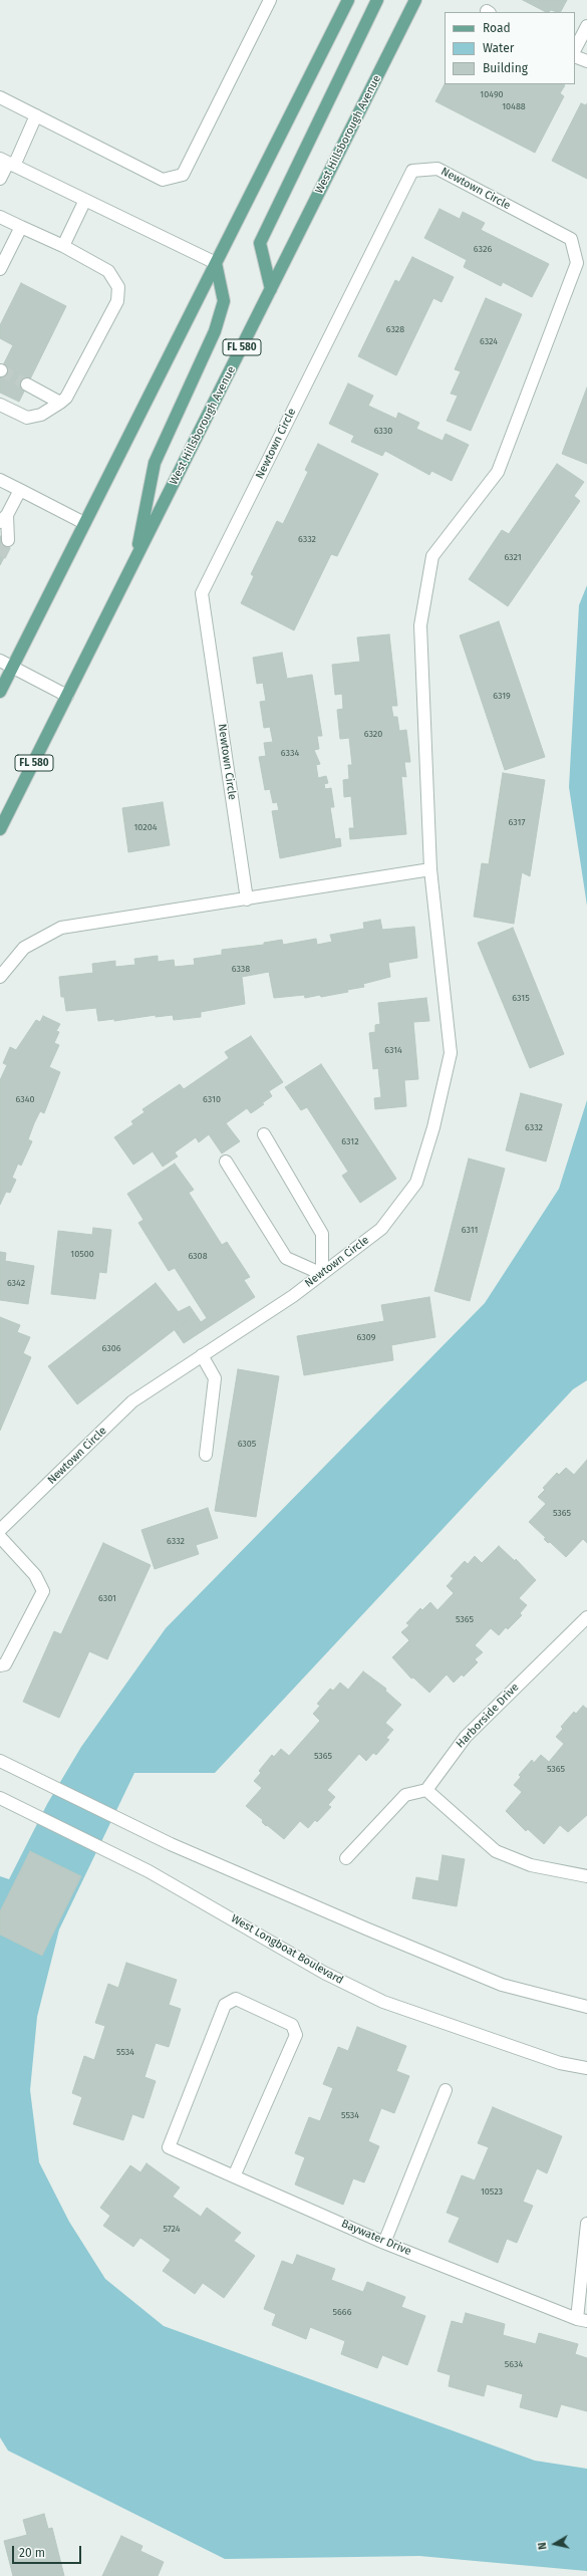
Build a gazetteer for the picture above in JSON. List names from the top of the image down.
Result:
{
  "streets": {
    "main road": ["West Hillsborough Avenue", "FL 580"],
    "street": [
      "Newtown Circle",
      "Harborside Drive",
      "West Longboat Boulevard",
      "Baywater Drive"
    ]
  },
  "house_numbers": [
    "10490",
    "10488",
    "6326",
    "6328",
    "6324",
    "6330",
    "6332",
    "6321",
    "6319",
    "6320",
    "6334",
    "6317",
    "10204",
    "6338",
    "6315",
    "6314",
    "6340",
    "6310",
    "6332",
    "6312",
    "6311",
    "10500",
    "6308",
    "6342",
    "6309",
    "6306",
    "6305",
    "5365",
    "6332",
    "6301",
    "5365",
    "5365",
    "5365",
    "5534",
    "5534",
    "10523",
    "5724",
    "5666",
    "5634"
  ],
  "legend": ["Road", "Water", "Building"],
  "scale_bar": "20 m",
  "north": "left"
}
